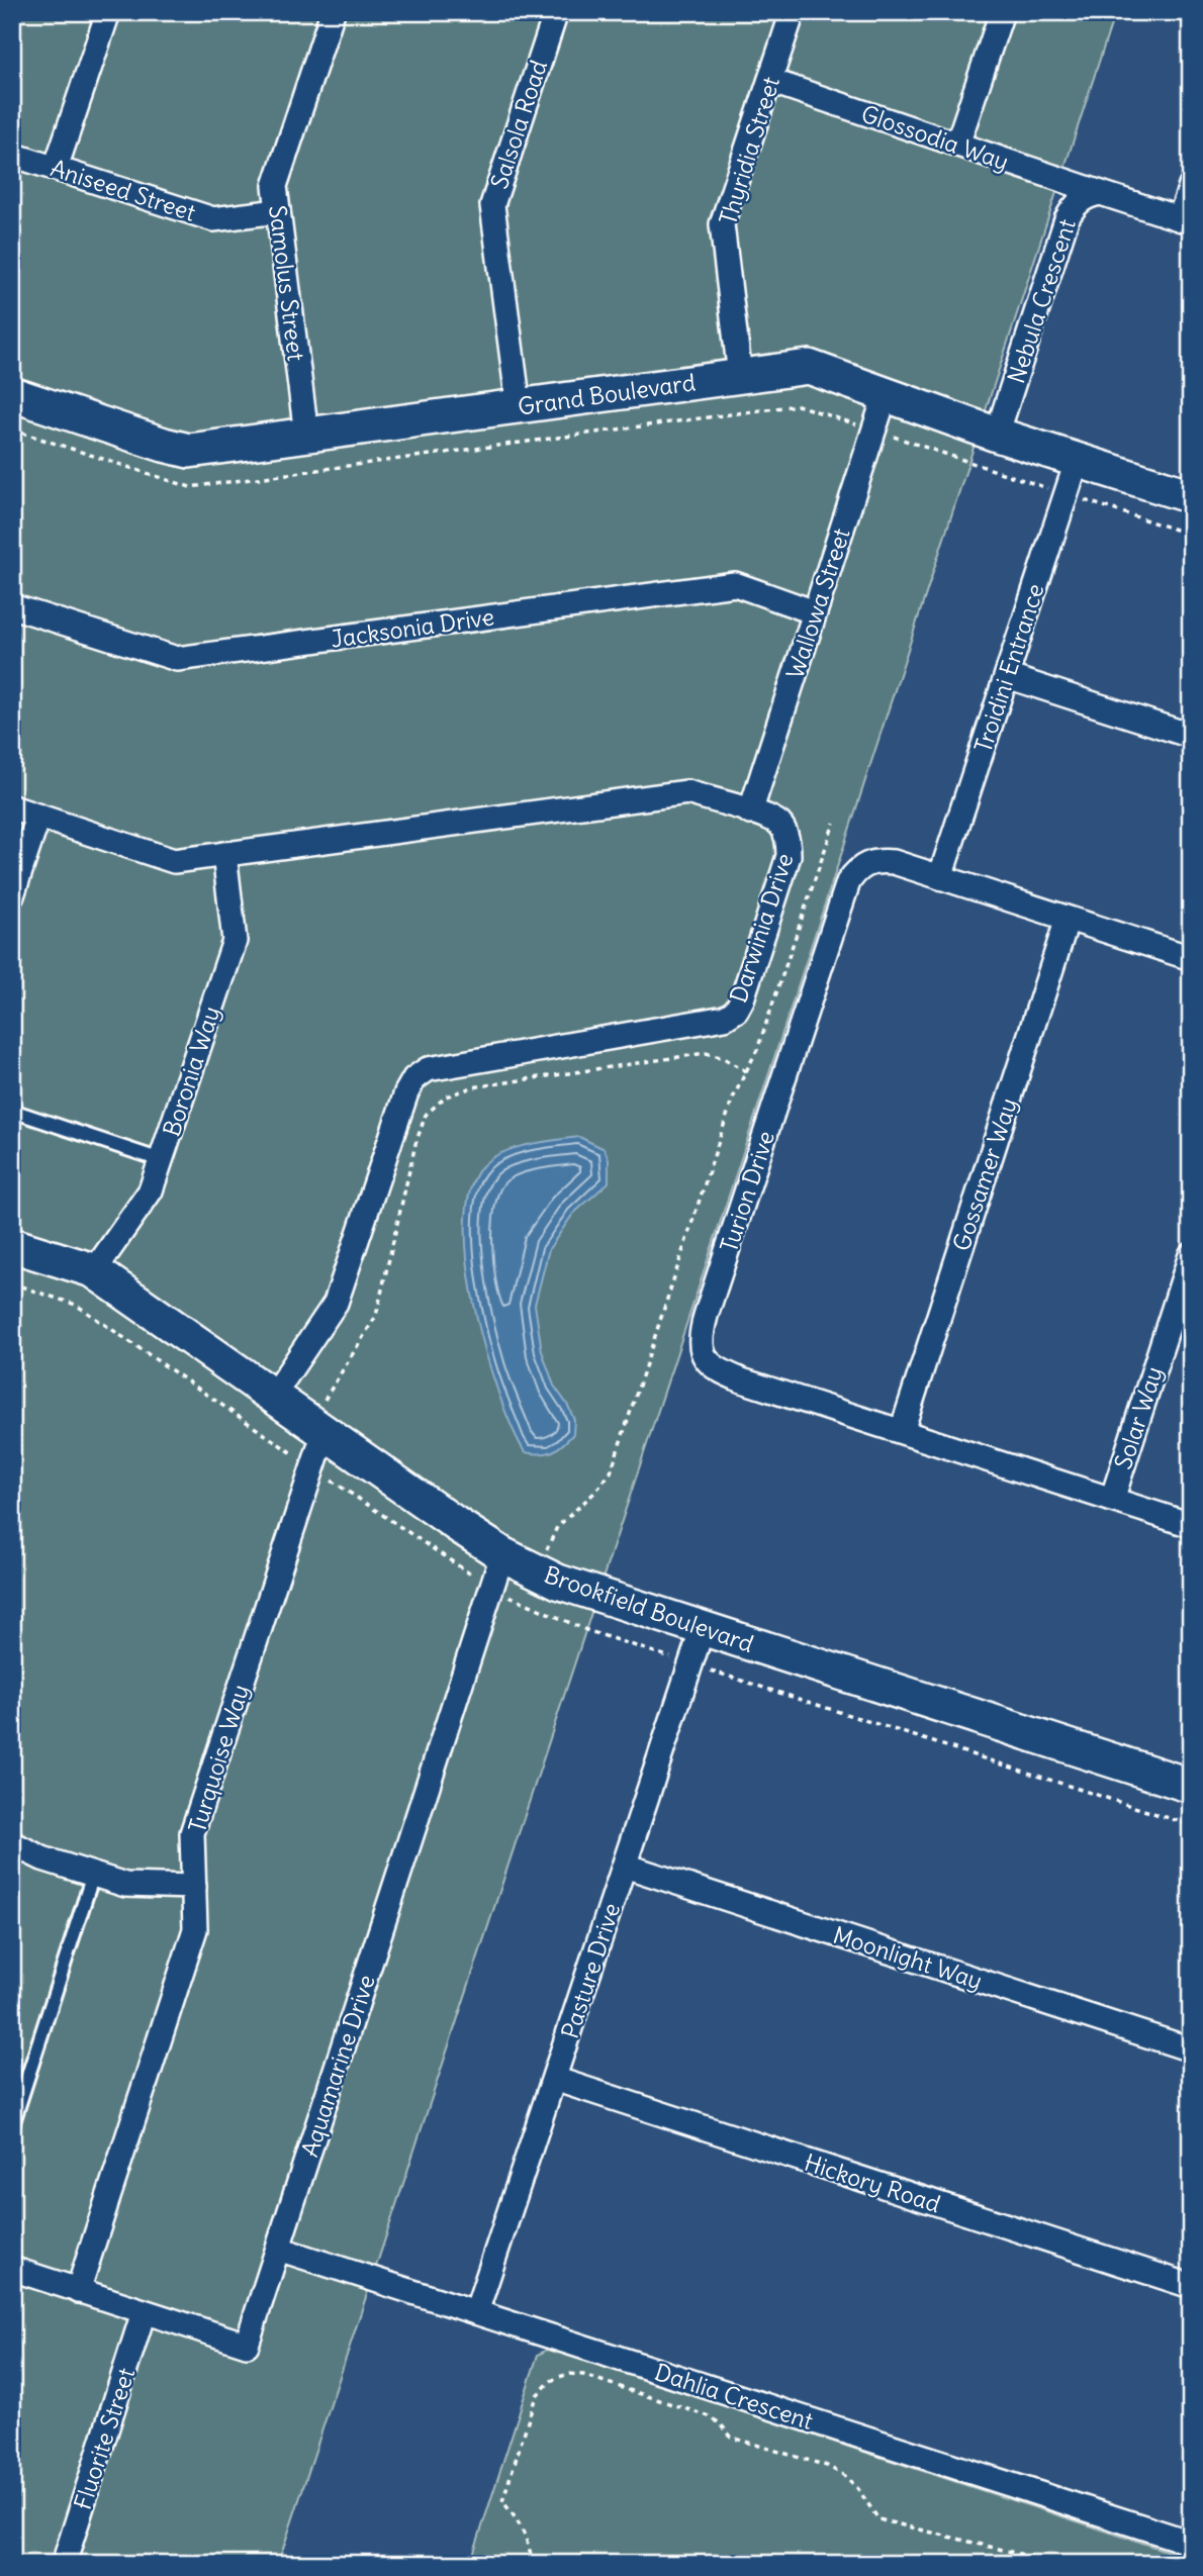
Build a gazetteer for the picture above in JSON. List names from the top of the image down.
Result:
{
  "streets": {
    "street": [
      "Salsola Road",
      "Glossodia Way",
      "Thyridia Street",
      "Aniseed Street",
      "Samolus Street",
      "Nebula Crescent",
      "Grand Boulevard",
      "Wallowa Street",
      "Jacksonia Drive",
      "Troidini Entrance",
      "Darwinia Drive",
      "Boronia Way",
      "Gossamer Way",
      "Turion Drive",
      "Solar Way",
      "Brookfield Boulevard",
      "Turquoise Way",
      "Moonlight Way",
      "Pasture Drive",
      "Aquamarine Drive",
      "Hickory Road",
      "Dahlia Crescent",
      "Fluorite Street"
    ]
  },
  "crossings": [
    ["Salsola Road", "Grand Boulevard"],
    ["Glossodia Way", "Thyridia Street"],
    ["Glossodia Way", "Nebula Crescent"],
    ["Thyridia Street", "Grand Boulevard"],
    ["Aniseed Street", "Samolus Street"],
    ["Samolus Street", "Grand Boulevard"],
    ["Nebula Crescent", "Grand Boulevard"],
    ["Grand Boulevard", "Wallowa Street"],
    ["Grand Boulevard", "Troidini Entrance"],
    ["Wallowa Street", "Jacksonia Drive"],
    ["Wallowa Street", "Darwinia Drive"],
    ["Troidini Entrance", "Turion Drive"],
    ["Darwinia Drive", "Boronia Way"],
    ["Darwinia Drive", "Brookfield Boulevard"],
    ["Boronia Way", "Brookfield Boulevard"],
    ["Gossamer Way", "Turion Drive"],
    ["Turion Drive", "Solar Way"],
    ["Brookfield Boulevard", "Turquoise Way"],
    ["Brookfield Boulevard", "Pasture Drive"],
    ["Brookfield Boulevard", "Aquamarine Drive"],
    ["Turquoise Way", "Aquamarine Drive"],
    ["Moonlight Way", "Pasture Drive"],
    ["Pasture Drive", "Hickory Road"],
    ["Pasture Drive", "Dahlia Crescent"],
    ["Aquamarine Drive", "Dahlia Crescent"],
    ["Aquamarine Drive", "Fluorite Street"]
  ]
}
